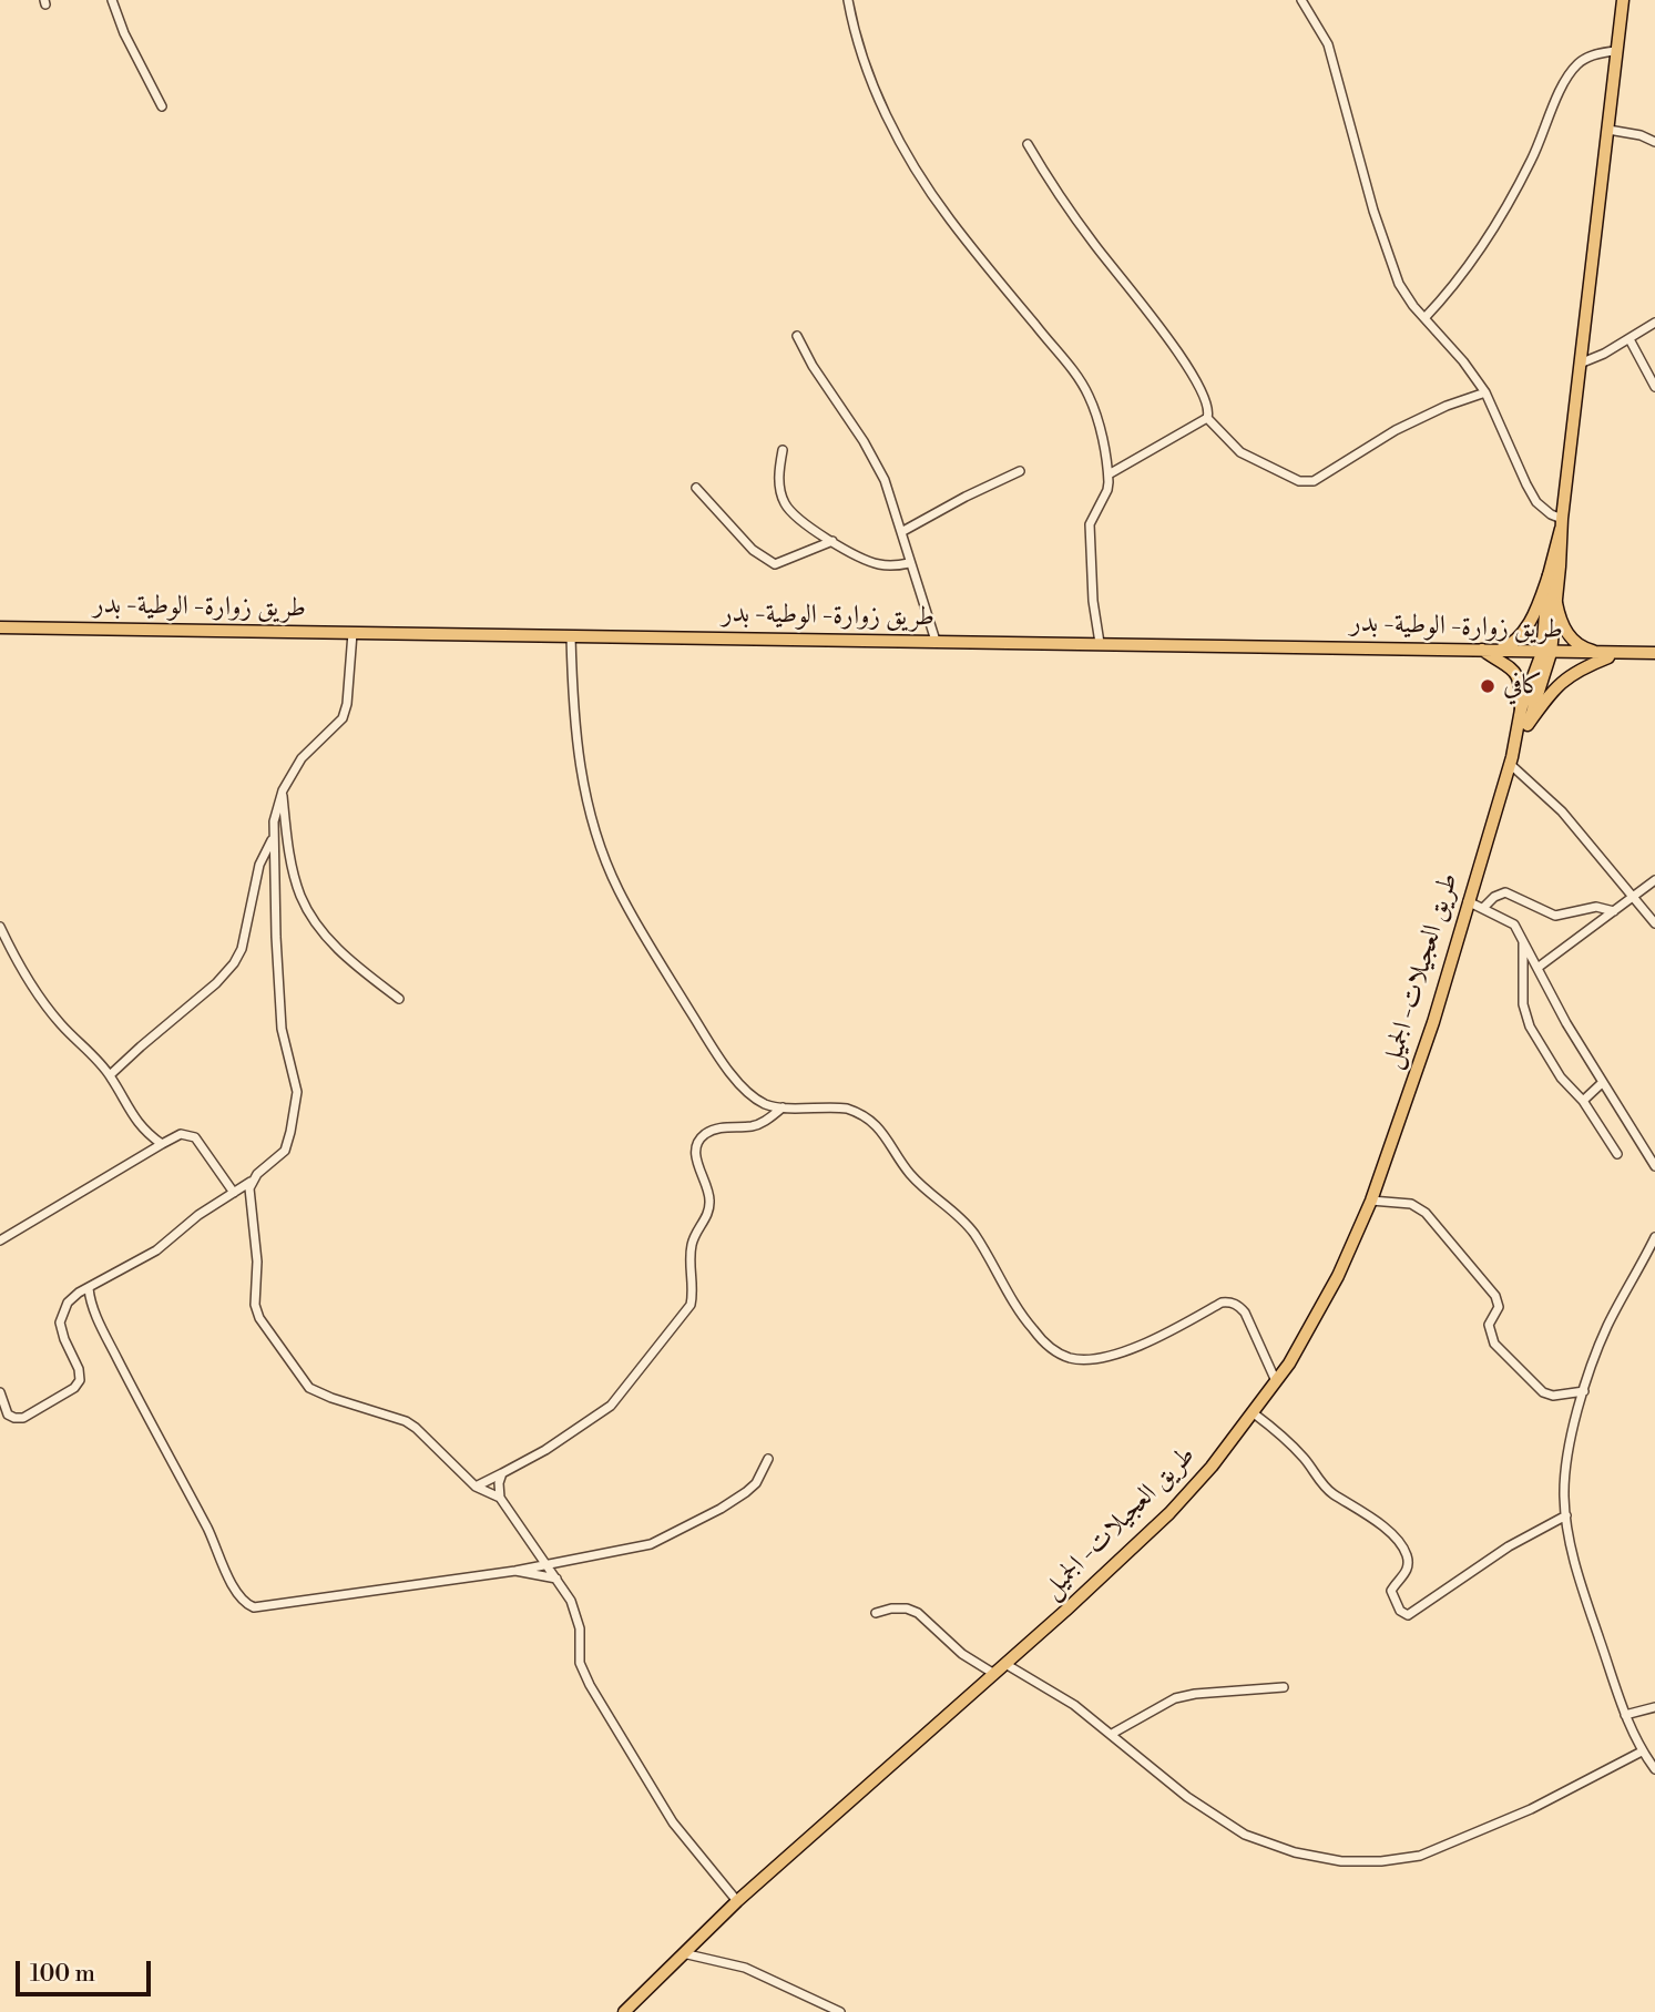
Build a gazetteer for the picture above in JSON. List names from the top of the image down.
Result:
{
  "streets": {
    "main road": ["طريق زوارة- الوطية- بدر", "طريق العجيلات- الجميل"]
  },
  "places": ["كافي"],
  "scale_bar": "100 m"
}
